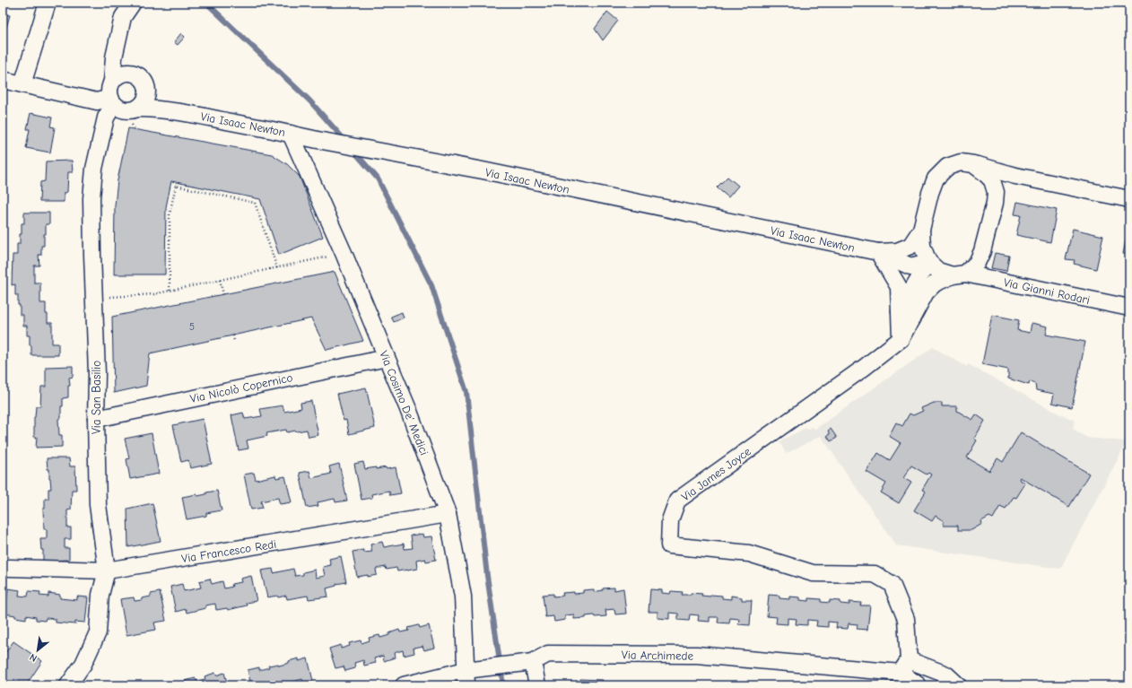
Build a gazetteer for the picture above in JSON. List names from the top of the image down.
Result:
{
  "streets": {
    "street": [
      "Via Isaac Newton",
      "Via Gianni Rodari",
      "Via Nicolò Copernico",
      "Via San Basilio",
      "Via Cosimo De' Medici",
      "Via James Joyce",
      "Via Francesco Redi",
      "Via Archimede"
    ]
  },
  "crossings": [
    ["Via Isaac Newton", "Via Gianni Rodari"],
    ["Via Isaac Newton", "Via San Basilio"],
    ["Via Isaac Newton", "Via Cosimo De' Medici"],
    ["Via Isaac Newton", "Via James Joyce"],
    ["Via Gianni Rodari", "Via James Joyce"],
    ["Via Nicolò Copernico", "Via San Basilio"],
    ["Via Nicolò Copernico", "Via Cosimo De' Medici"],
    ["Via San Basilio", "Via Francesco Redi"],
    ["Via Cosimo De' Medici", "Via Francesco Redi"],
    ["Via Cosimo De' Medici", "Via Archimede"],
    ["Via James Joyce", "Via Archimede"]
  ],
  "house_numbers": ["5"],
  "north": "bottom left"
}
